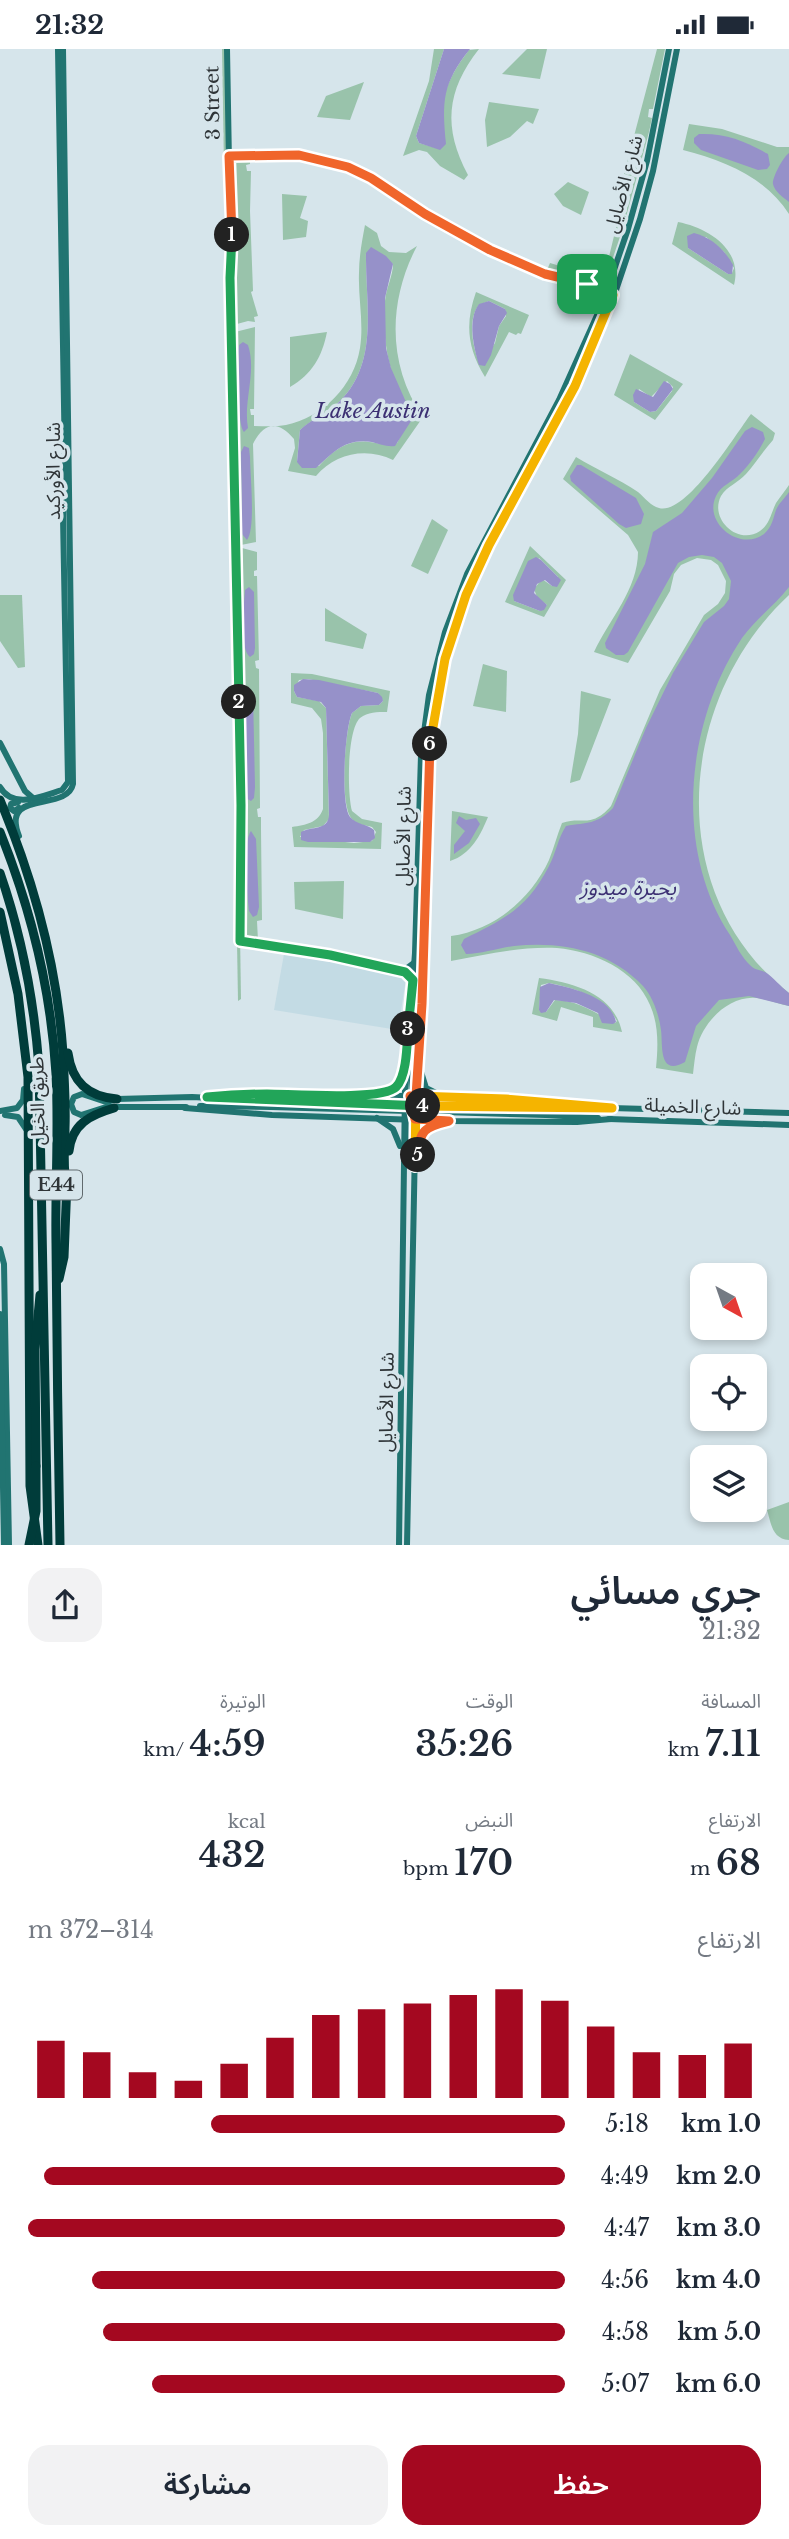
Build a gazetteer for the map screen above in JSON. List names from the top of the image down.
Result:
{
  "streets": {
    "highway": ["طريق الخيل", "E44"],
    "main road": [
      "3 Street",
      "شارع الأصايل",
      "شارع الأوركيد",
      "شارع الخميلة"
    ]
  },
  "water": ["Lake Austin", "بحيرة ميدوز"],
  "north": "bottom right",
  "page": {
    "status": "21:32",
    "pins": [
      "1",
      "2",
      "6",
      "3",
      "4",
      "5"
    ],
    "heading": ["جري مسائي", "21:32"],
    "stats": [
      ["المسافة", "7.11 km"],
      ["الوقت", "35:26"],
      ["الوتيرة", "4:59 /km"],
      ["الارتفاع", "68 m"],
      ["النبض", "170 bpm"],
      ["kcal", "432"]
    ],
    "chart": ["الارتفاع", "314–372 m"],
    "list": [
      {
        "name": "1.0 km",
        "note": "5:18"
      },
      {
        "name": "2.0 km",
        "note": "4:49"
      },
      {
        "name": "3.0 km",
        "note": "4:47"
      },
      {
        "name": "4.0 km",
        "note": "4:56"
      },
      {
        "name": "5.0 km",
        "note": "4:58"
      },
      {
        "name": "6.0 km",
        "note": "5:07"
      }
    ],
    "buttons": ["حفظ", "مشاركة"]
  }
}
